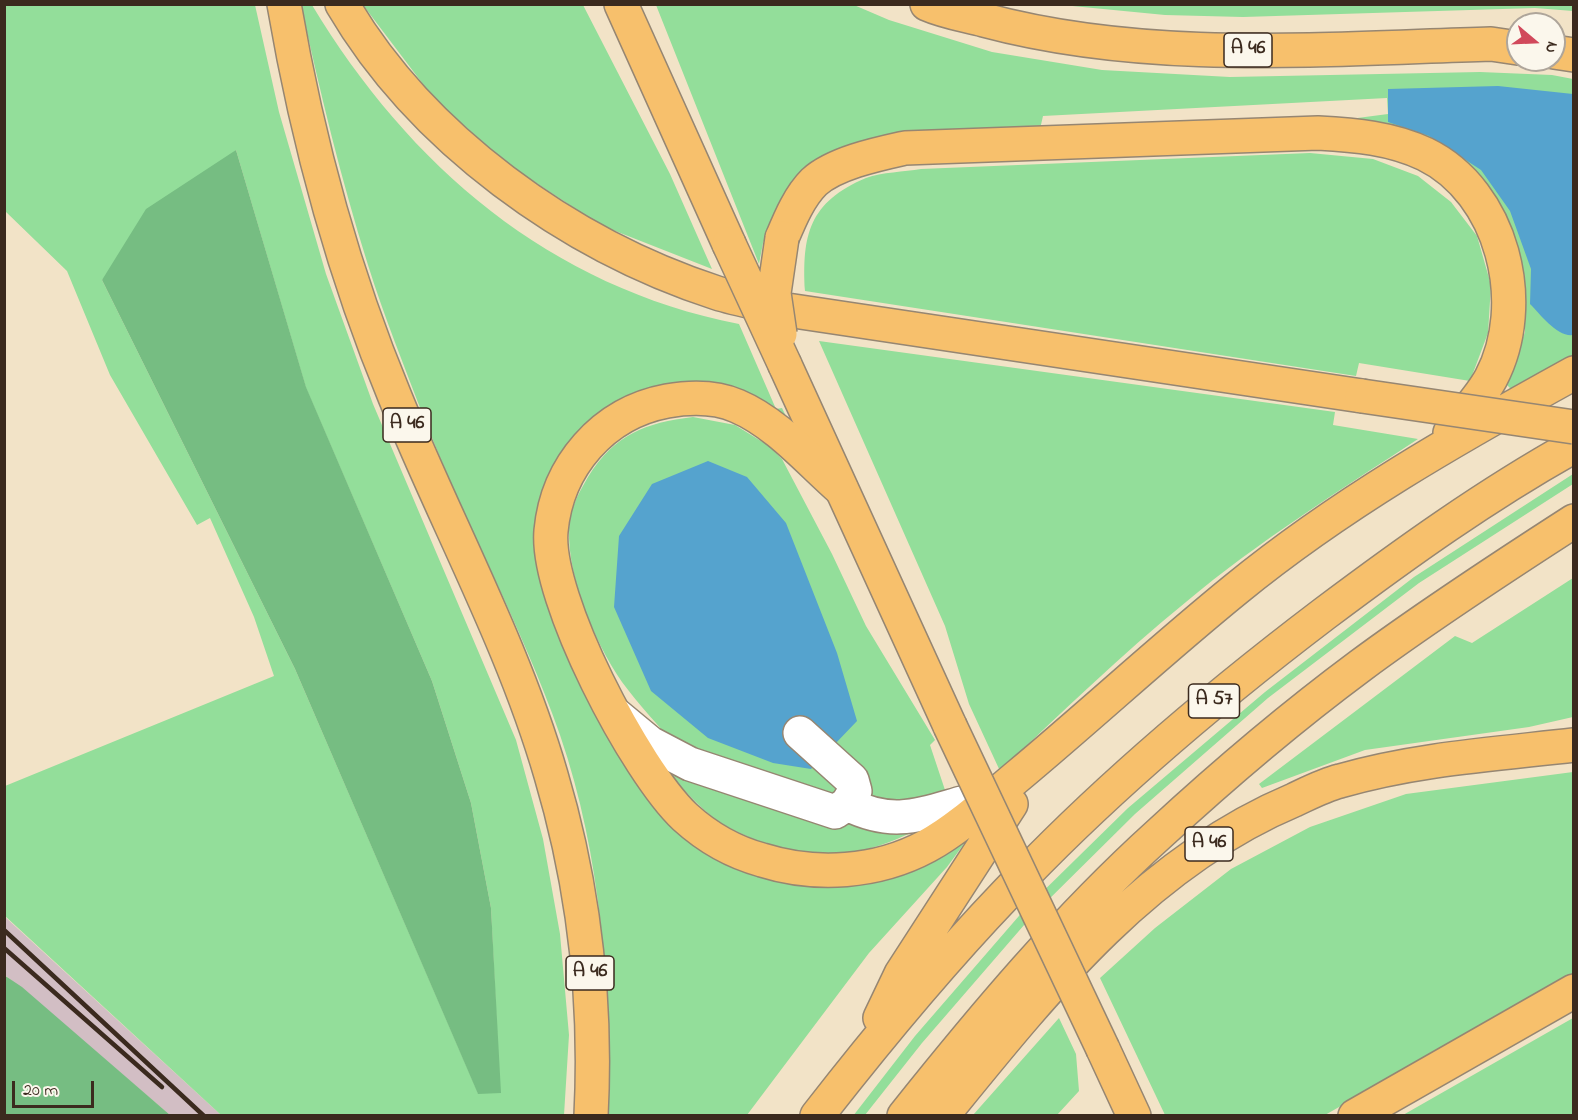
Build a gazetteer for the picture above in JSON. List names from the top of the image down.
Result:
{
  "streets": {
    "main road": ["A 46", "A 57"]
  },
  "scale_bar": "20 m",
  "north": "right"
}
